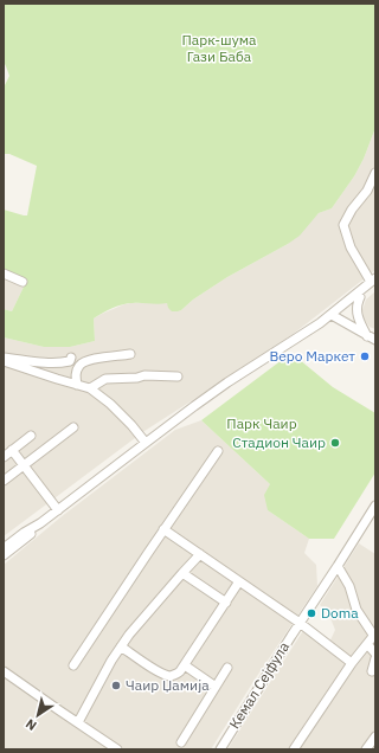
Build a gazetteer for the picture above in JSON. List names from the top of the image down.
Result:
{
  "streets": {
    "street": ["Кемал Сејфула"]
  },
  "parks": ["Парк-шума Гази Баба", "Парк Чаир"],
  "places": [
    "Веро Маркет",
    "Стадион Чаир",
    "Doma",
    "Чаир Џамија"
  ],
  "north": "bottom left"
}
